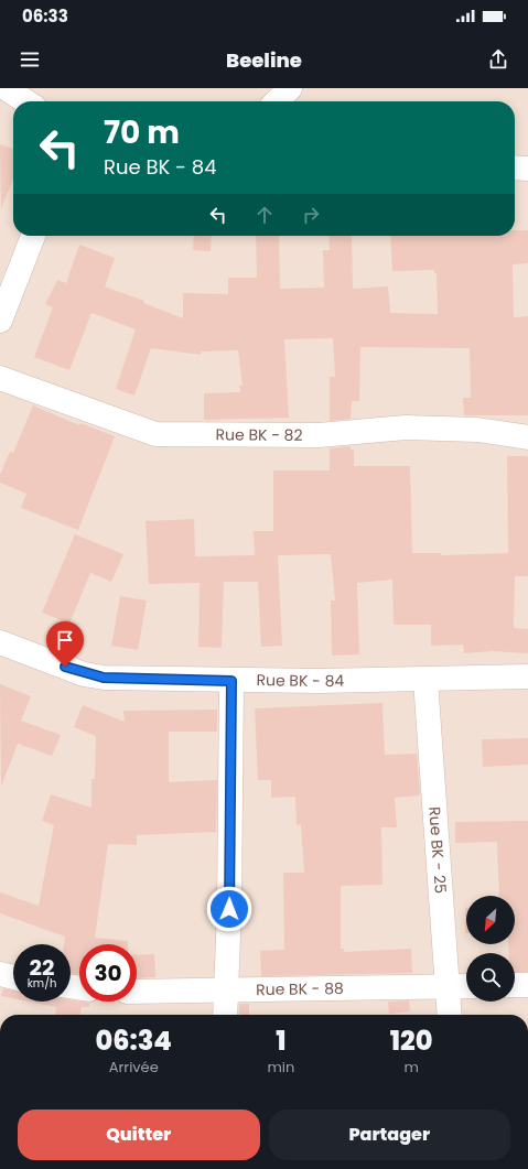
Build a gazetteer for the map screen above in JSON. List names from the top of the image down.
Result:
{
  "streets": {
    "street": [
      "Rue BK - 82",
      "Rue BK - 84",
      "Rue BK - 25",
      "Rue BK - 88"
    ]
  },
  "crossings": [
    ["Rue BK - 84", "Rue BK - 25"],
    ["Rue BK - 25", "Rue BK - 88"]
  ],
  "north": "bottom left",
  "page": {
    "status": "06:33",
    "header": "Beeline",
    "turn": ["70 m", "Rue BK - 84"],
    "speed": "22 km/h",
    "limit": "30",
    "eta": [
      "06:34",
      "Arrivée",
      "1",
      "min",
      "120",
      "m"
    ],
    "buttons": ["Quitter", "Partager"]
  }
}
